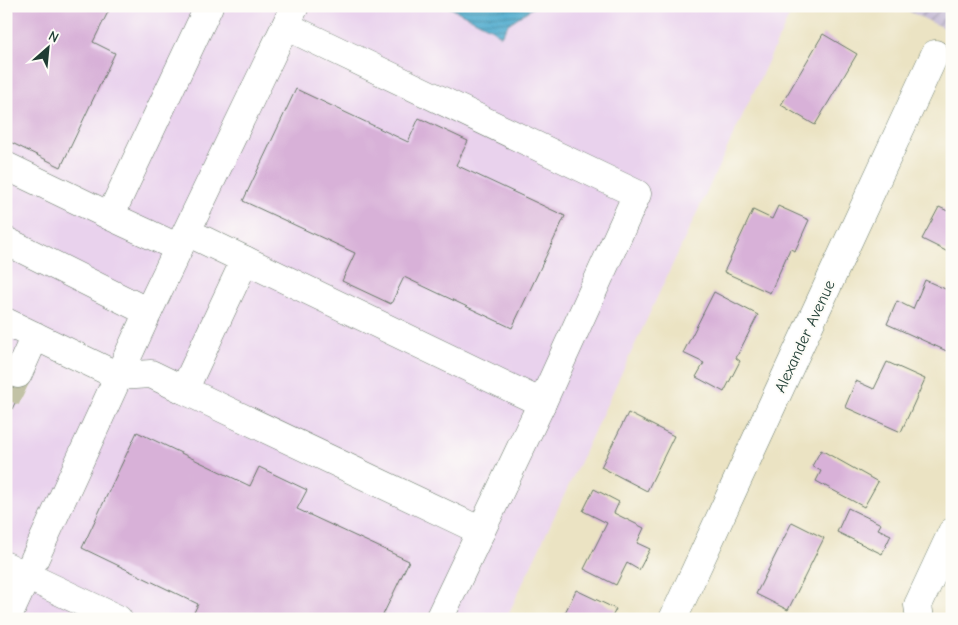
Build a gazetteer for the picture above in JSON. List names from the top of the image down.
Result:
{
  "streets": {
    "street": ["Alexander Avenue"]
  },
  "north": "top right"
}
